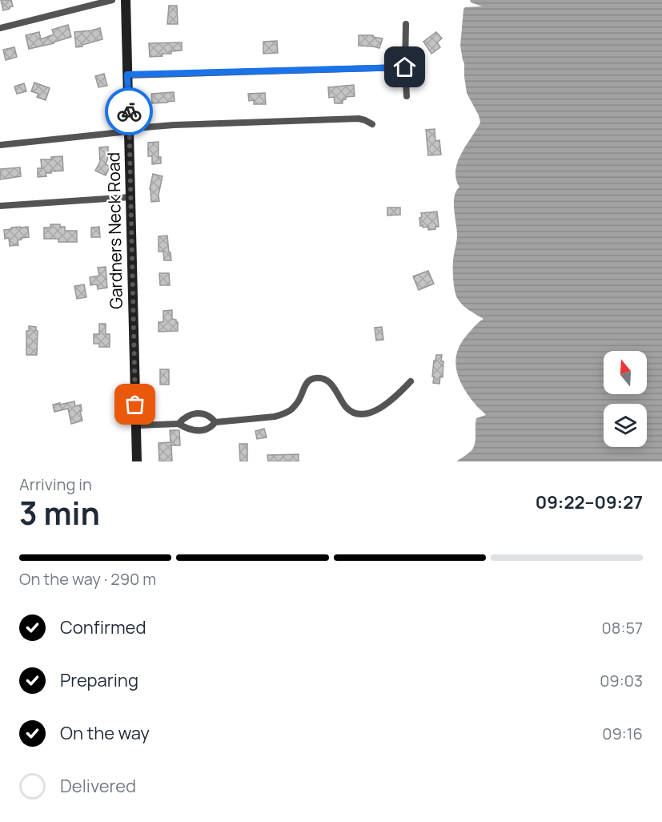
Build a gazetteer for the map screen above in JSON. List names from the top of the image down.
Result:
{
  "streets": {
    "street": ["Gardners Neck Road"]
  },
  "north": "top",
  "page": {
    "heading": ["3 min", "Arriving in", "09:22–09:27"],
    "bar": "On the way · 290 m",
    "list": [
      ["Confirmed", "08:57"],
      ["Preparing", "09:03"],
      ["On the way", "09:16"],
      "Delivered"
    ]
  }
}
